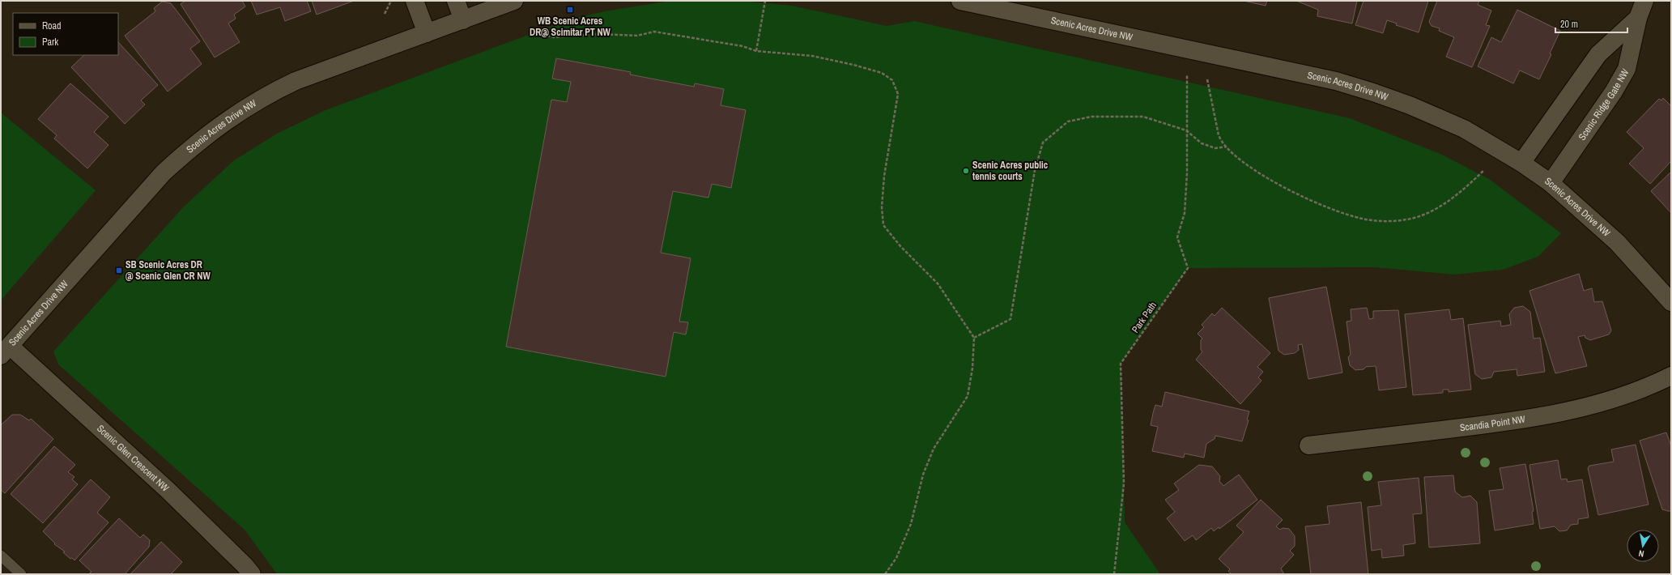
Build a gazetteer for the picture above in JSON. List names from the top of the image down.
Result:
{
  "streets": {
    "street": [
      "Scenic Acres Drive NW",
      "Scenic Ridge Gate NW",
      "Scandia Point NW",
      "Scenic Glen Crescent NW"
    ],
    "path": ["Park Path"]
  },
  "crossings": [
    ["Scenic Acres Drive NW", "Scenic Ridge Gate NW"],
    ["Scenic Acres Drive NW", "Scenic Glen Crescent NW"]
  ],
  "places": {
    "transit": ["WB Scenic Acres DR@ Scimitar PT NW", "SB Scenic Acres DR @ Scenic Glen CR NW"],
    "other": ["Scenic Acres public tennis courts"]
  },
  "legend": ["Road", "Park"],
  "scale_bar": "20 m",
  "north": "bottom"
}
